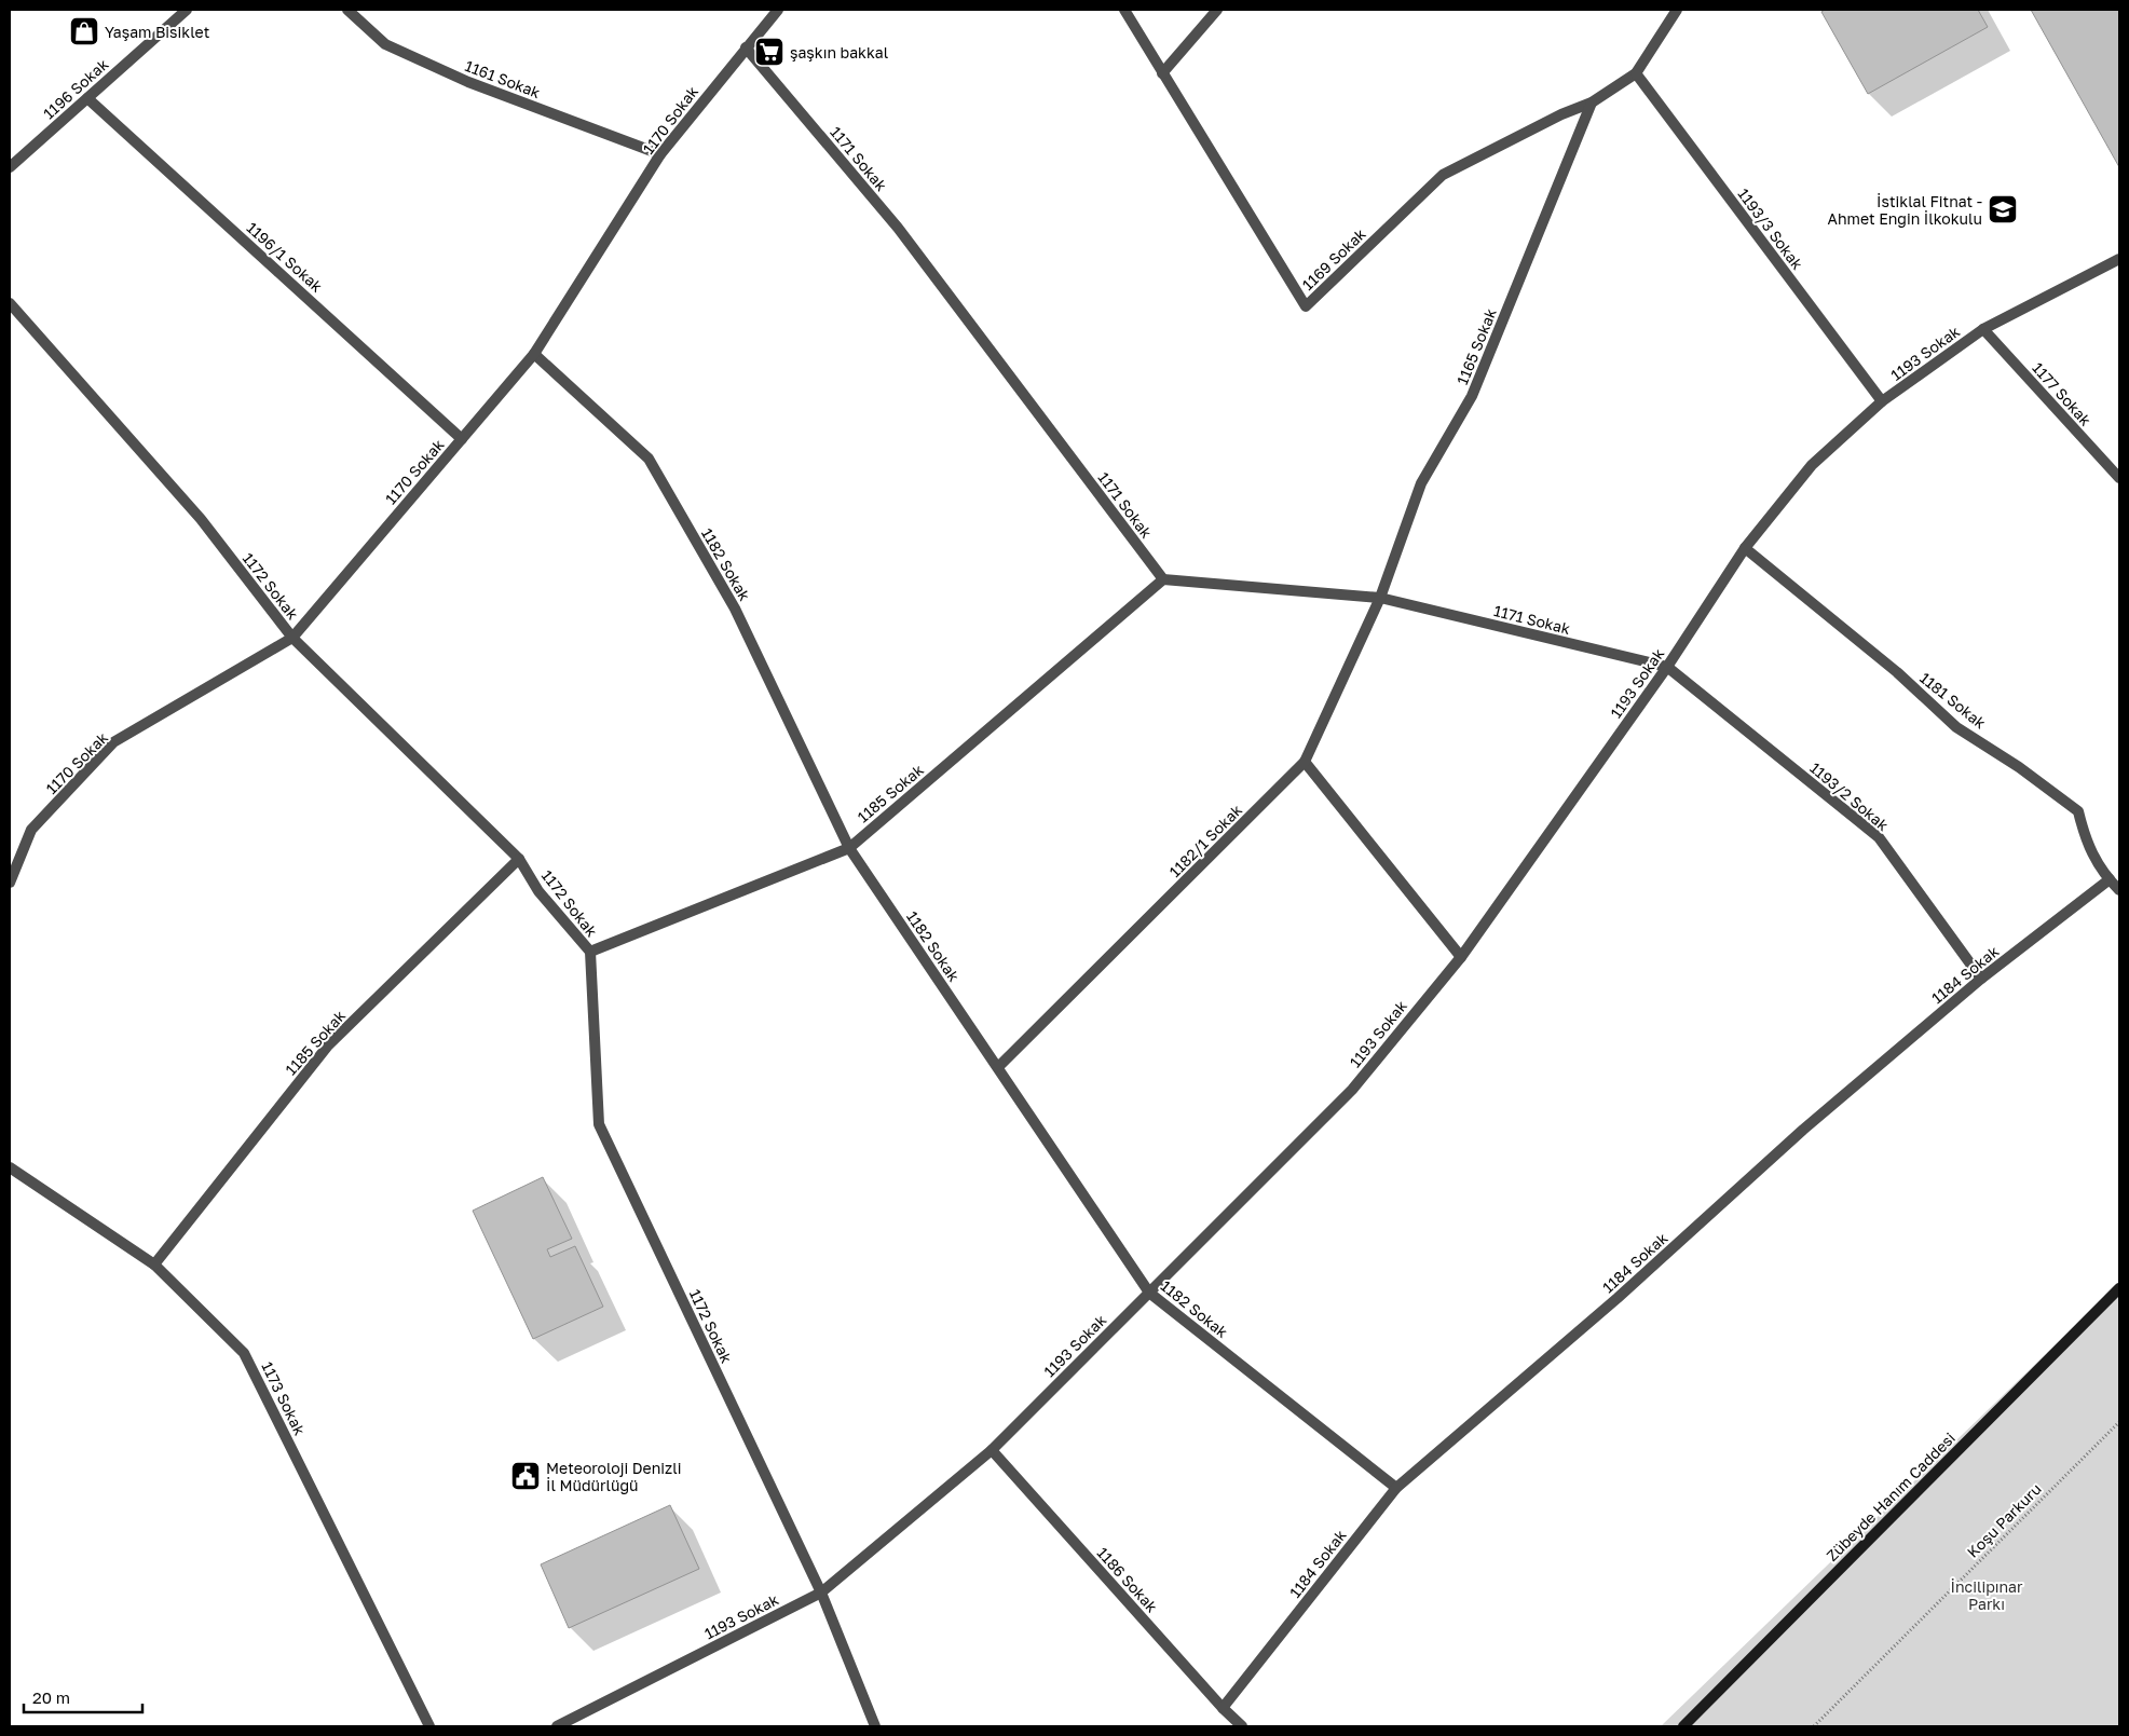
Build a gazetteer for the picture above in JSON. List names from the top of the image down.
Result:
{
  "streets": {
    "main road": ["Zübeyde Hanım Caddesi"],
    "street": [
      "1161 Sokak",
      "1196 Sokak",
      "1170 Sokak",
      "1171 Sokak",
      "1193/3 Sokak",
      "1196/1 Sokak",
      "1169 Sokak",
      "1165 Sokak",
      "1193 Sokak",
      "1177 Sokak",
      "1182 Sokak",
      "1172 Sokak",
      "1181 Sokak",
      "1185 Sokak",
      "1193/2 Sokak",
      "1182/1 Sokak",
      "1184 Sokak",
      "1173 Sokak",
      "1186 Sokak"
    ],
    "path": ["Koşu Parkuru"]
  },
  "crossings": [
    ["1161 Sokak", "1170 Sokak"],
    ["1196 Sokak", "1196/1 Sokak"],
    ["1170 Sokak", "1171 Sokak"],
    ["1170 Sokak", "1196/1 Sokak"],
    ["1170 Sokak", "1182 Sokak"],
    ["1170 Sokak", "1172 Sokak"],
    ["1171 Sokak", "1165 Sokak"],
    ["1171 Sokak", "1193 Sokak"],
    ["1171 Sokak", "1185 Sokak"],
    ["1171 Sokak", "1193/2 Sokak"],
    ["1171 Sokak", "1182/1 Sokak"],
    ["1193/3 Sokak", "1193 Sokak"],
    ["1169 Sokak", "1165 Sokak"],
    ["1165 Sokak", "1182/1 Sokak"],
    ["1193 Sokak", "1177 Sokak"],
    ["1193 Sokak", "1182 Sokak"],
    ["1193 Sokak", "1172 Sokak"],
    ["1193 Sokak", "1181 Sokak"],
    ["1193 Sokak", "1193/2 Sokak"],
    ["1193 Sokak", "1186 Sokak"],
    ["1182 Sokak", "1185 Sokak"],
    ["1182 Sokak", "1182/1 Sokak"],
    ["1182 Sokak", "1184 Sokak"],
    ["1172 Sokak", "1185 Sokak"],
    ["1181 Sokak", "1184 Sokak"],
    ["1185 Sokak", "1173 Sokak"],
    ["1193/2 Sokak", "1184 Sokak"],
    ["1184 Sokak", "1186 Sokak"]
  ],
  "parks": ["İncilipınar Parkı"],
  "places": {
    "shop": ["Yaşam Bisiklet"],
    "supermarket": ["şaşkın bakkal"],
    "school or university": ["İstiklal Fitnat - Ahmet Engin İlkokulu"],
    "public building": ["Meteoroloji Denizli İl Müdürlüğü"]
  },
  "scale_bar": "20 m"
}
